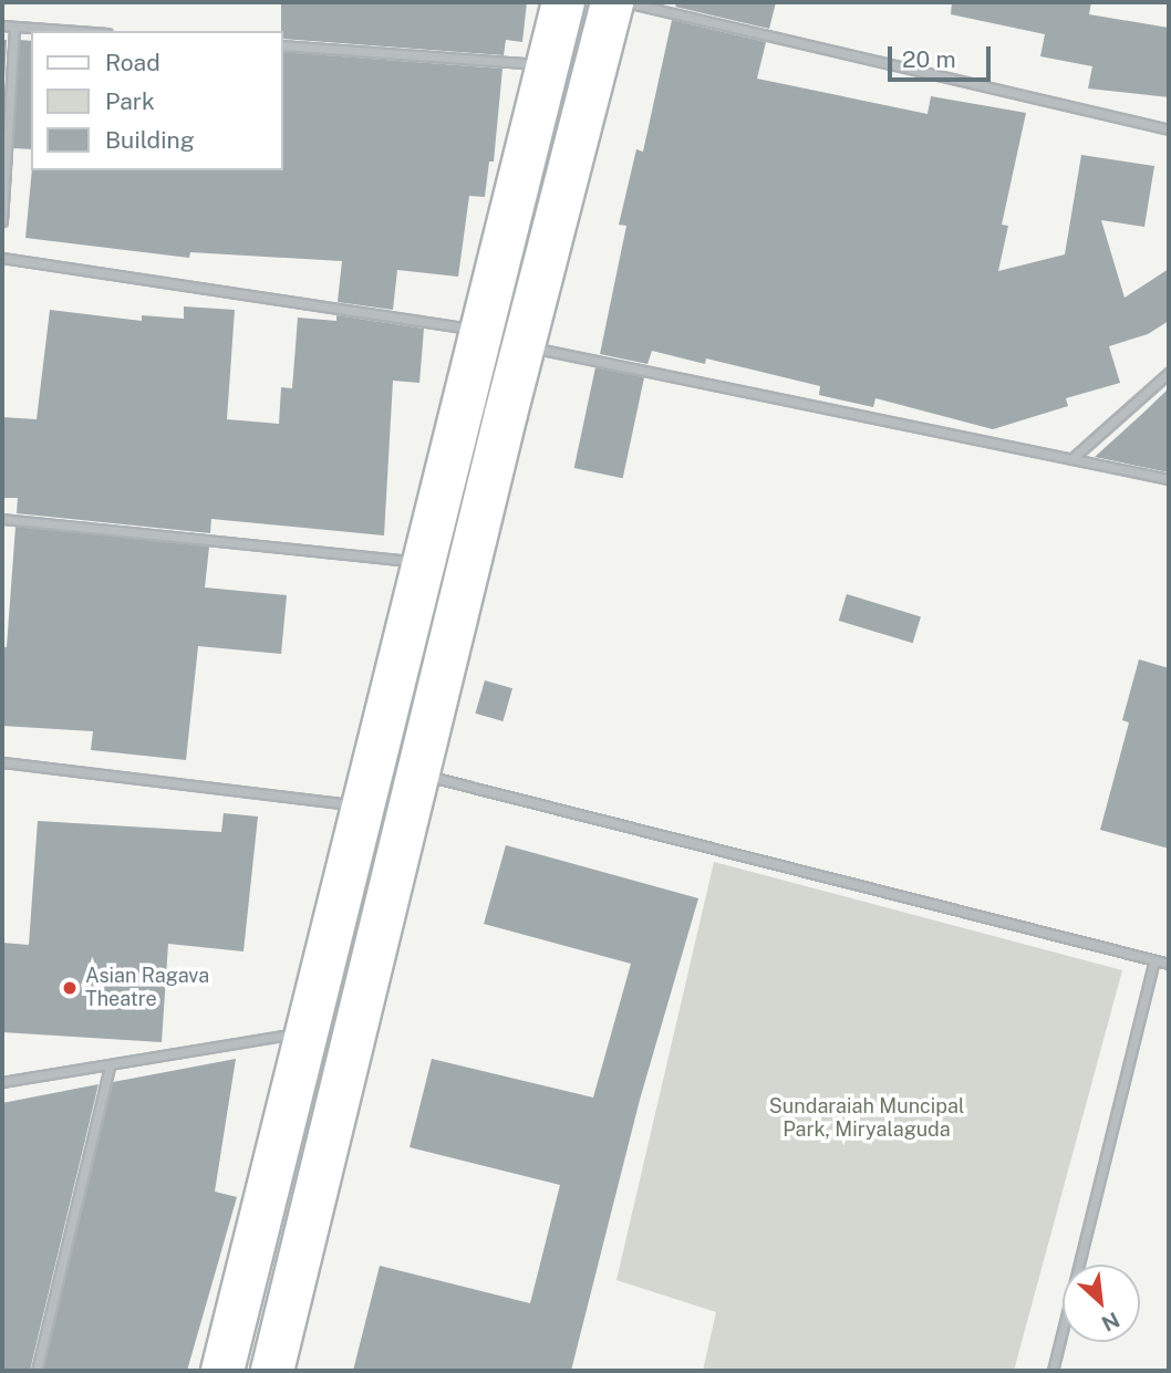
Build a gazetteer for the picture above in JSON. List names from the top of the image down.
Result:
{
  "parks": ["Sundaraiah Muncipal Park, Miryalaguda"],
  "places": ["Asian Ragava Theatre"],
  "legend": ["Road", "Park", "Building"],
  "scale_bar": "20 m",
  "north": "bottom right"
}
